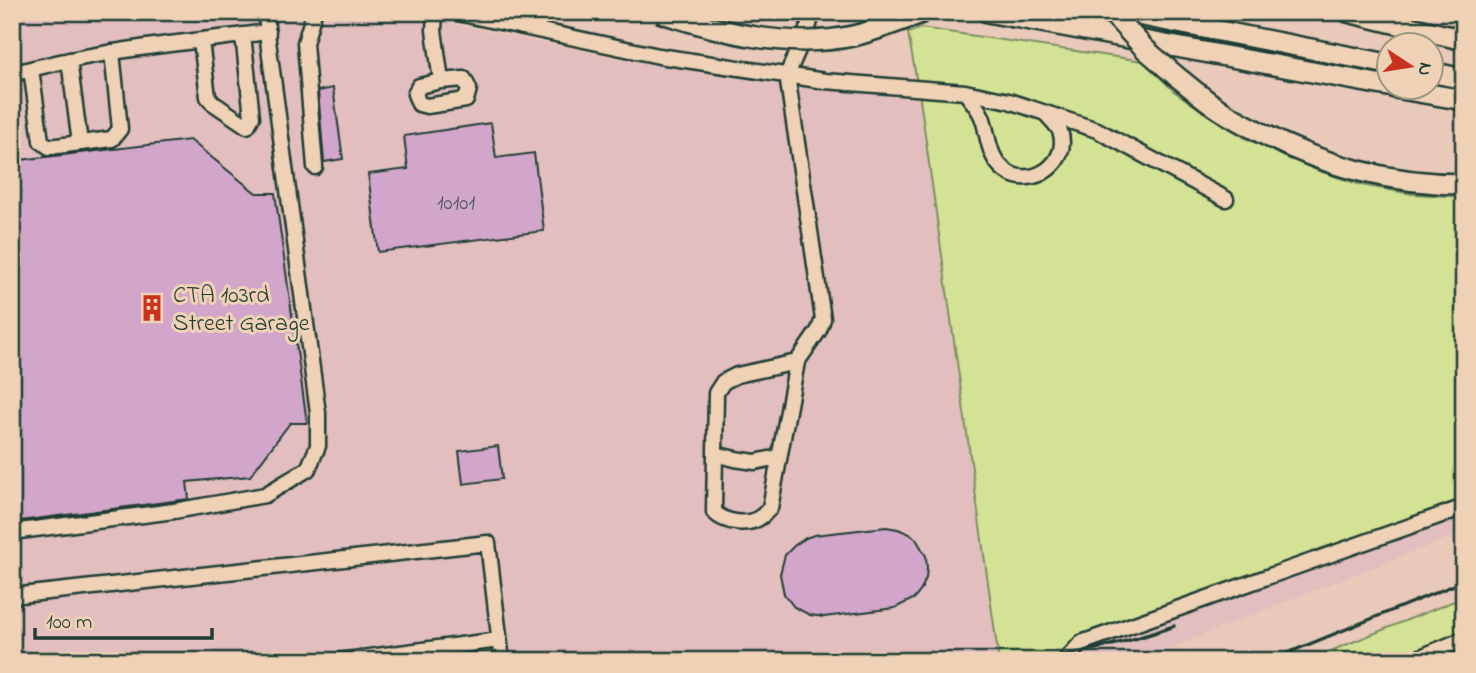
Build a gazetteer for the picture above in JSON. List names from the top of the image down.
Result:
{
  "places": {
    "building": ["CTA 103rd Street Garage"]
  },
  "house_numbers": ["10101"],
  "scale_bar": "100 m",
  "north": "right"
}
